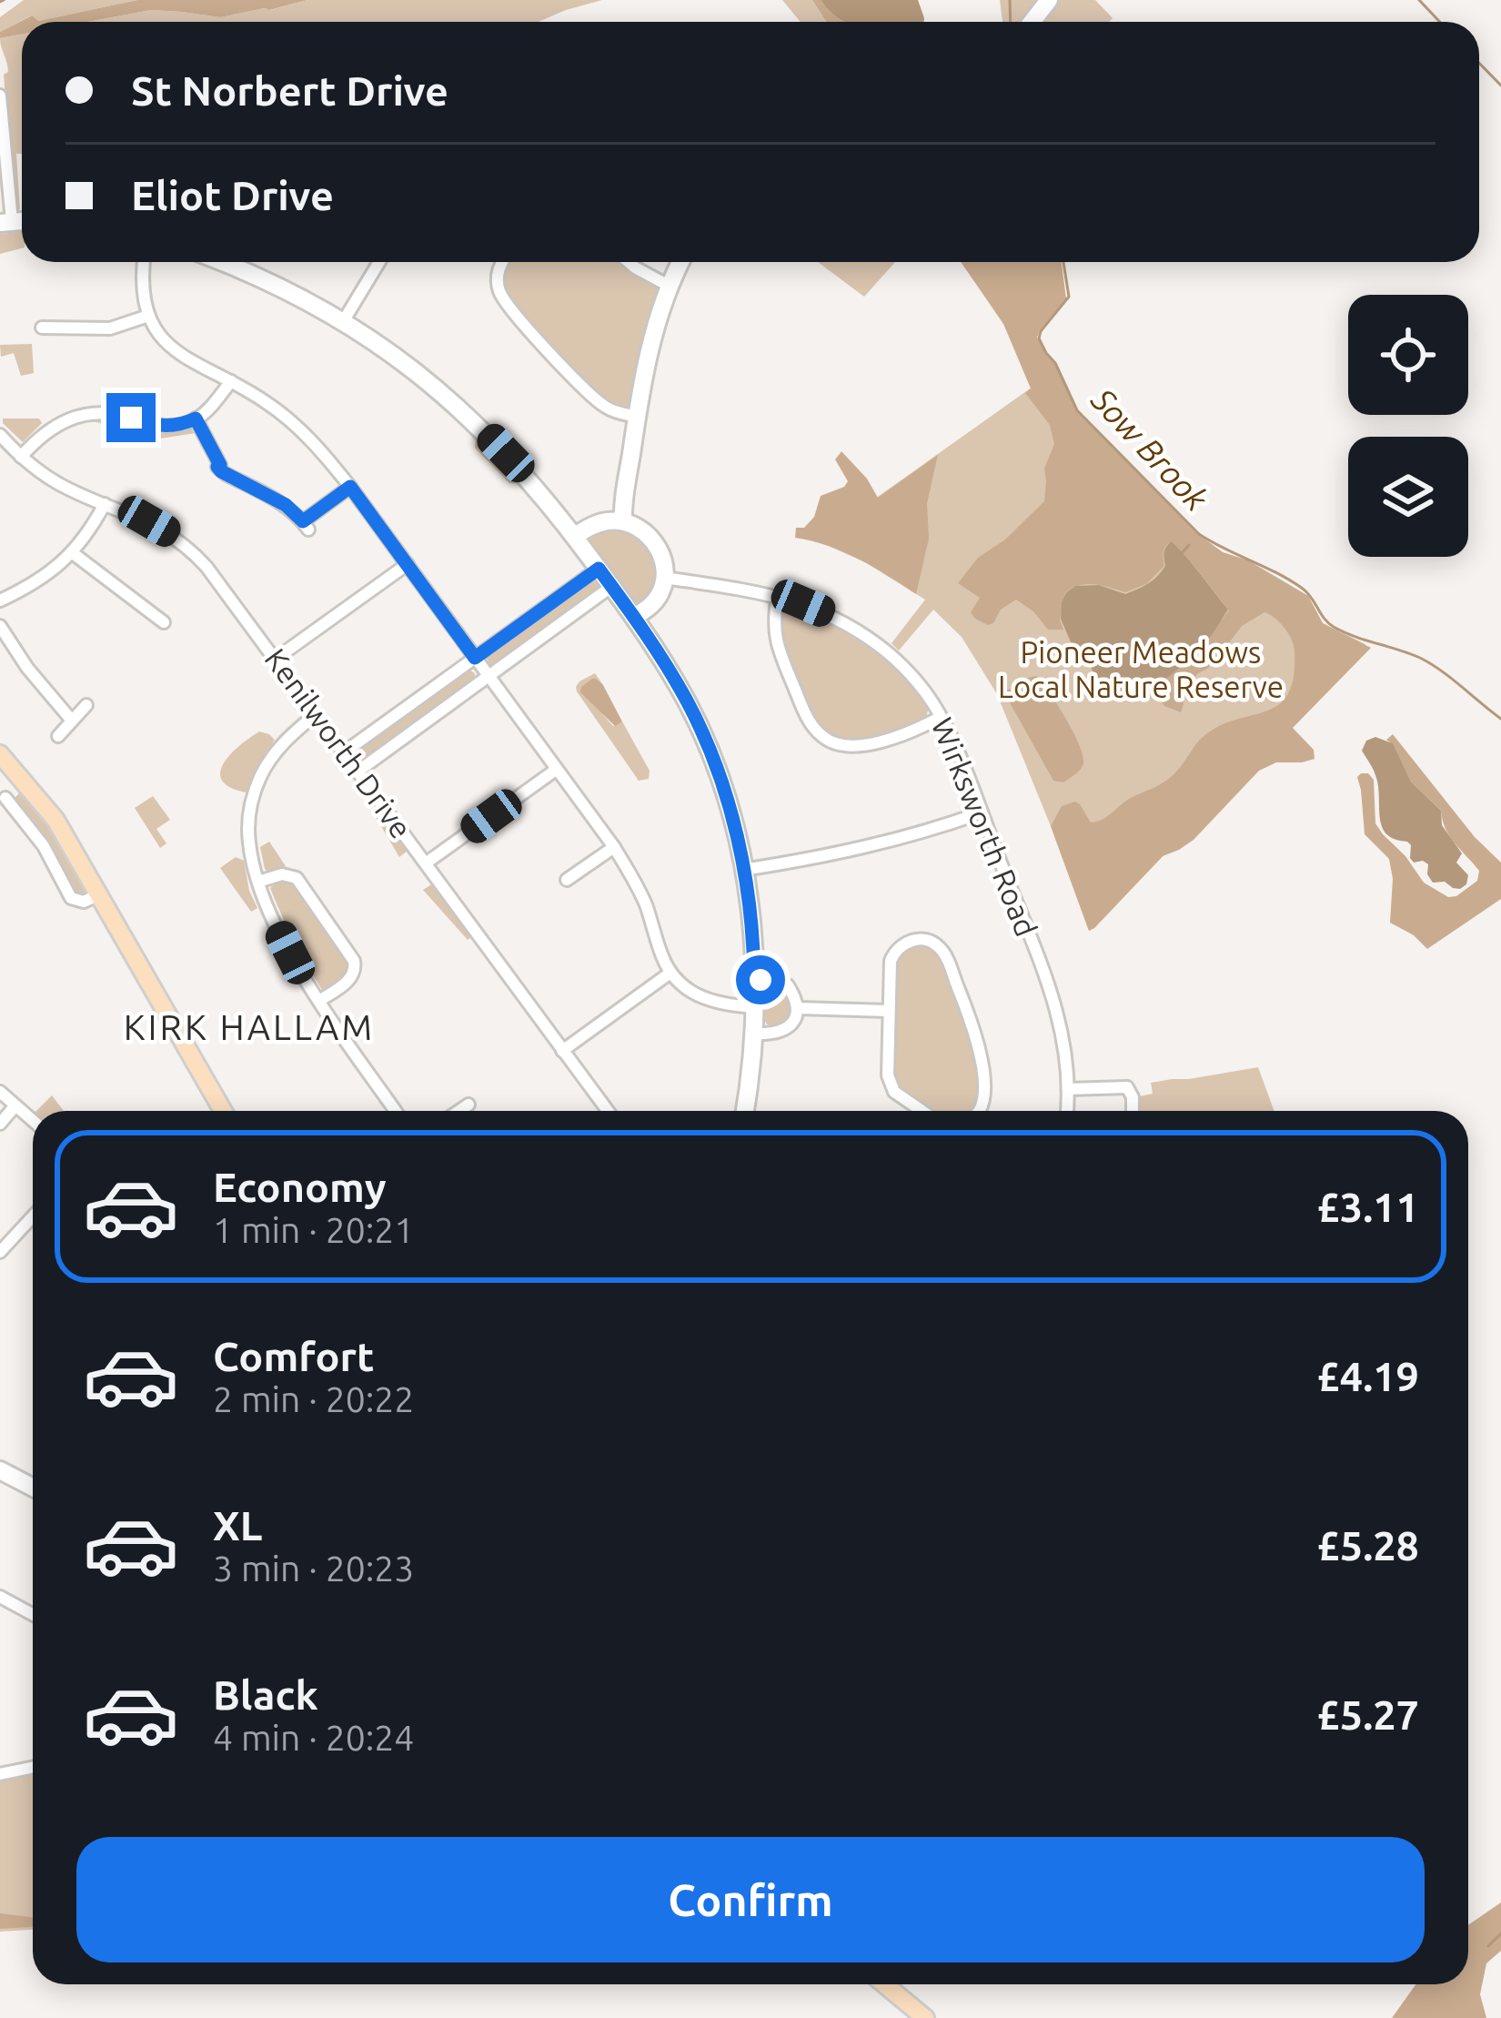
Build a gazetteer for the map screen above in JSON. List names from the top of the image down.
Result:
{
  "streets": {
    "street": ["Kenilworth Drive", "Wirksworth Road"]
  },
  "districts": ["KIRK HALLAM"],
  "water": ["Sow Brook"],
  "parks": ["Pioneer Meadows Local Nature Reserve"],
  "page": {
    "banner": ["St Norbert Drive", "Eliot Drive"],
    "list": [
      {
        "name": "Economy",
        "note": "1 min · 20:21",
        "value": "£3.11"
      },
      {
        "name": "Comfort",
        "note": "2 min · 20:22",
        "value": "£4.19"
      },
      {
        "name": "XL",
        "note": "3 min · 20:23",
        "value": "£5.28"
      },
      {
        "name": "Black",
        "note": "4 min · 20:24",
        "value": "£5.27"
      }
    ],
    "buttons": "Confirm"
  }
}
